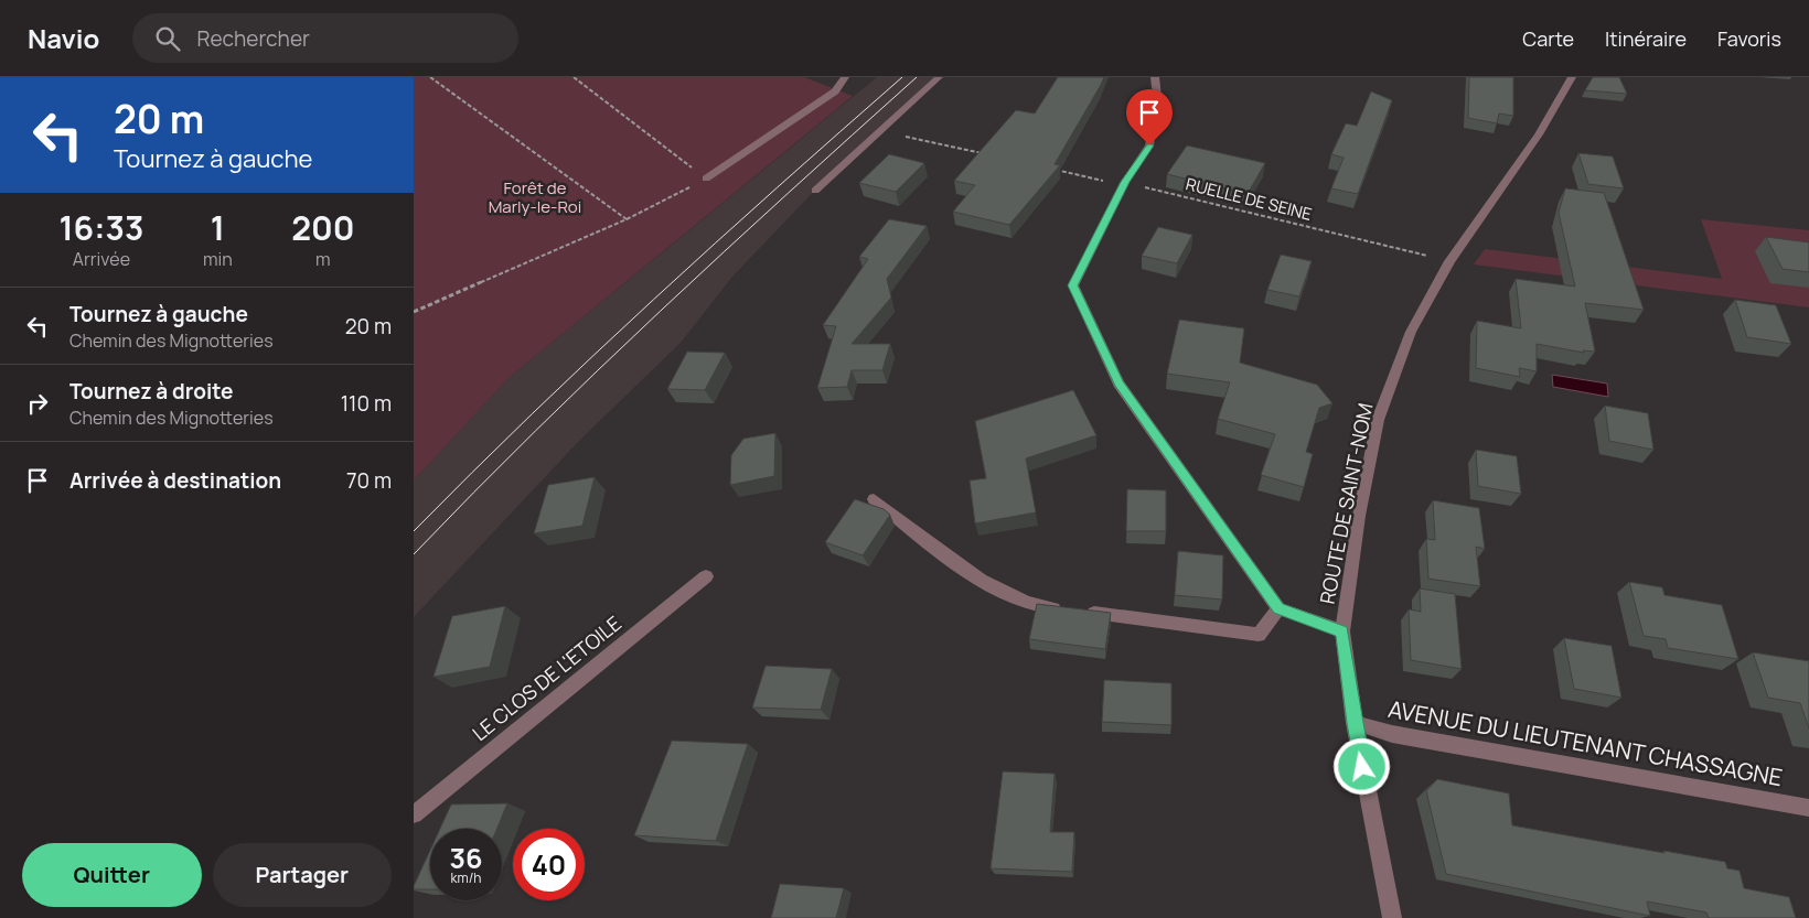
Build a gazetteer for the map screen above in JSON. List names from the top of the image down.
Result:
{
  "streets": {
    "street": ["ROUTE DE SAINT-NOM", "LE CLOS DE L'ETOILE", "AVENUE DU LIEUTENANT CHASSAGNE"],
    "path": ["RUELLE DE SEINE"]
  },
  "crossings": [
    ["RUELLE DE SEINE", "ROUTE DE SAINT-NOM"],
    ["ROUTE DE SAINT-NOM", "AVENUE DU LIEUTENANT CHASSAGNE"]
  ],
  "parks": ["Forêt de Marly-le-Roi"],
  "page": {
    "header": "Navio",
    "search": "Rechercher",
    "nav": ["Carte", "Itinéraire", "Favoris"],
    "turn": ["20 m", "Tournez à gauche"],
    "eta": [
      "16:33",
      "Arrivée",
      "1",
      "min",
      "200",
      "m"
    ],
    "list": [
      {
        "name": "Tournez à gauche",
        "note": "Chemin des Mignotteries",
        "value": "20 m"
      },
      {
        "name": "Tournez à droite",
        "note": "Chemin des Mignotteries",
        "value": "110 m"
      },
      {
        "name": "Arrivée à destination",
        "value": "70 m"
      }
    ],
    "speed": "36 km/h",
    "limit": "40",
    "buttons": ["Quitter", "Partager"]
  }
}
